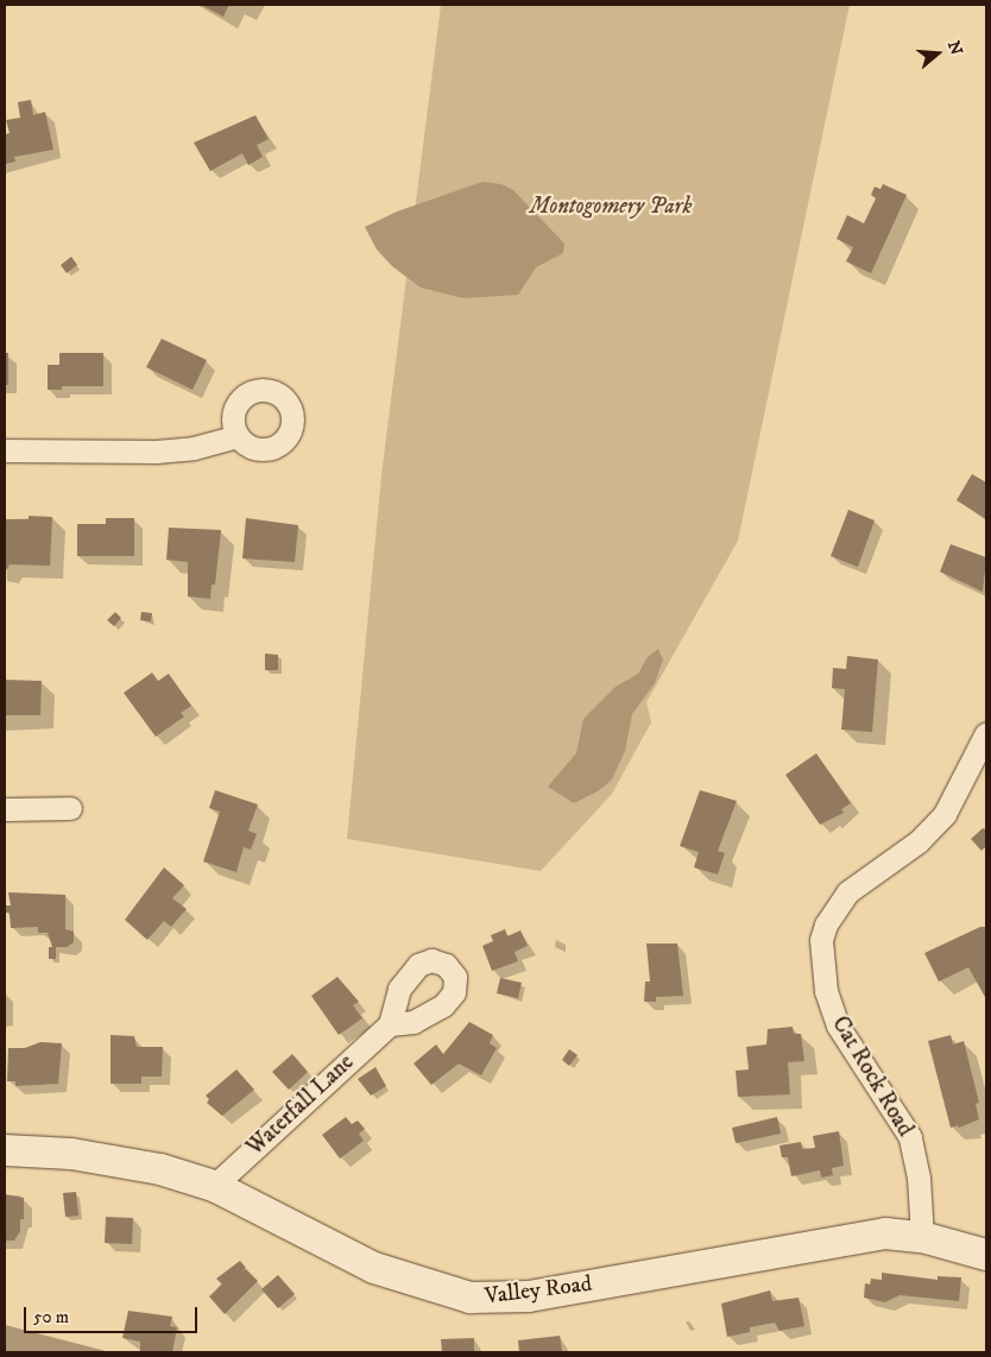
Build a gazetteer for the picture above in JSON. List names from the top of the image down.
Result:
{
  "streets": {
    "main road": ["Valley Road"],
    "street": ["Cat Rock Road", "Waterfall Lane"]
  },
  "crossings": [
    ["Cat Rock Road", "Valley Road"],
    ["Waterfall Lane", "Valley Road"]
  ],
  "parks": ["Montogomery Park"],
  "scale_bar": "50 m",
  "north": "right"
}
